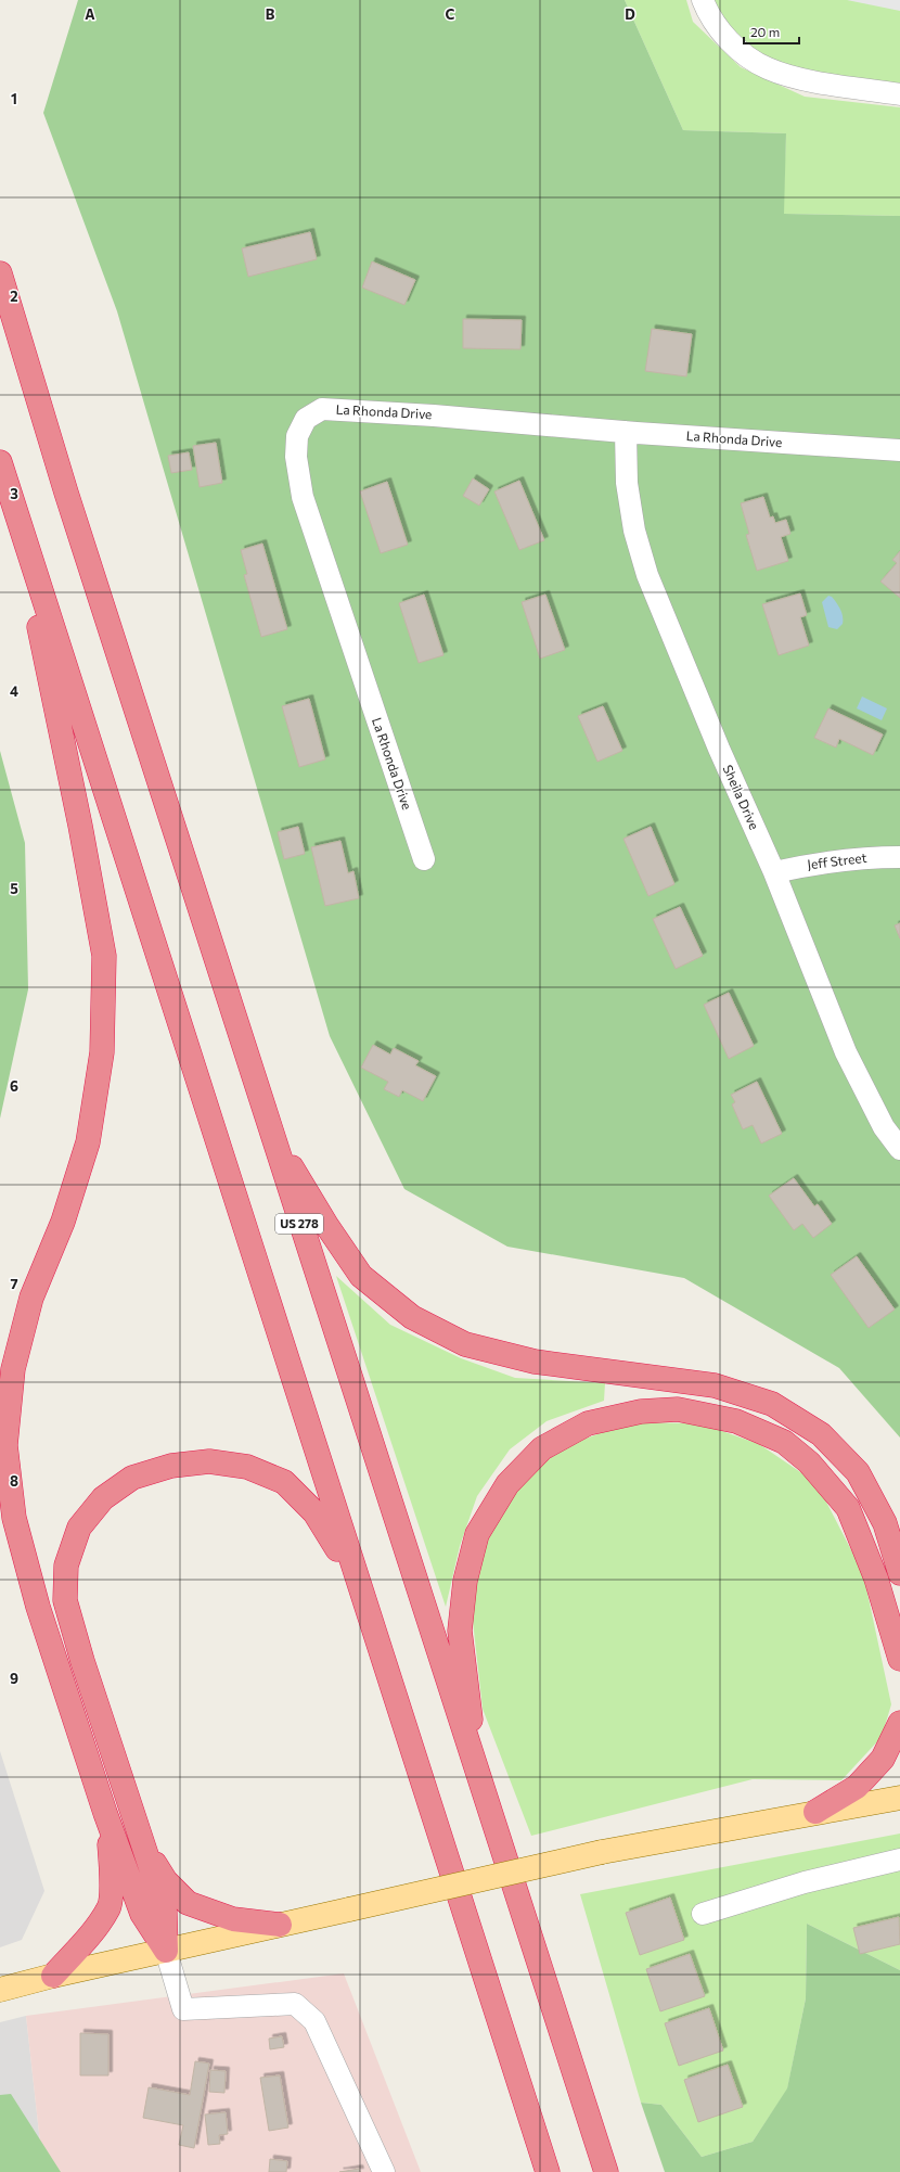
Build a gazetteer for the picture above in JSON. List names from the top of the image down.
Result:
{
  "streets": {
    "highway": ["US 278"],
    "street": ["La Rhonda Drive", "Sheila Drive", "Jeff Street"]
  },
  "crossings": [
    ["La Rhonda Drive", "Sheila Drive"],
    ["Sheila Drive", "Jeff Street"]
  ],
  "scale_bar": "20 m",
  "grid": {
    "columns": [
      "A",
      "B",
      "C",
      "D"
    ],
    "rows": [
      "1",
      "2",
      "3",
      "4",
      "5",
      "6",
      "7",
      "8",
      "9"
    ]
  }
}
